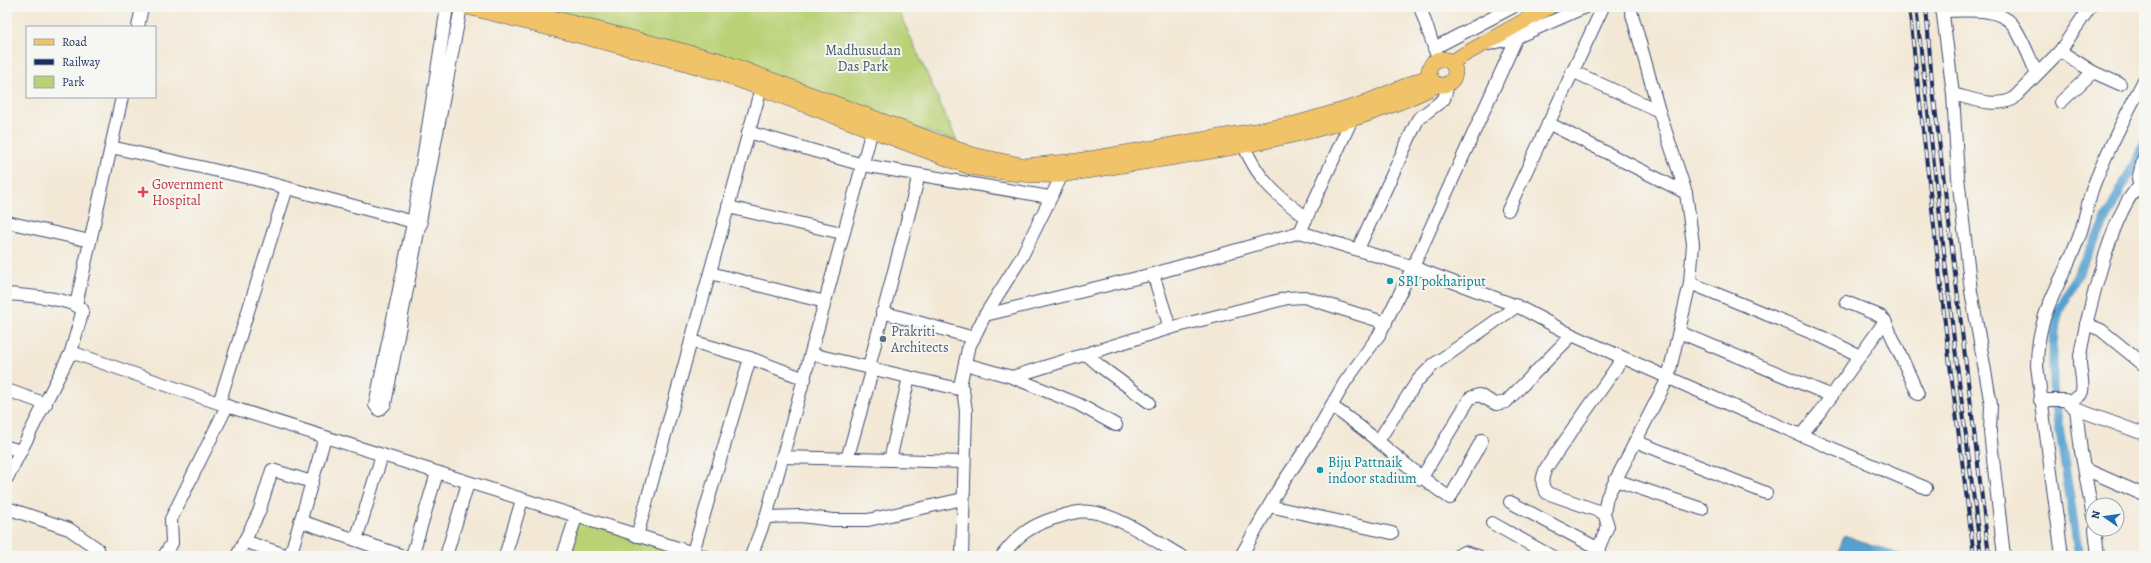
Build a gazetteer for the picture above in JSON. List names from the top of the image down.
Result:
{
  "parks": ["Madhusudan Das Park"],
  "places": {
    "health": ["Government Hospital"],
    "other": ["SBI pokhariput", "Prakriti Architects", "Biju Pattnaik indoor stadium"]
  },
  "legend": ["Road", "Railway", "Park"],
  "north": "left"
}
